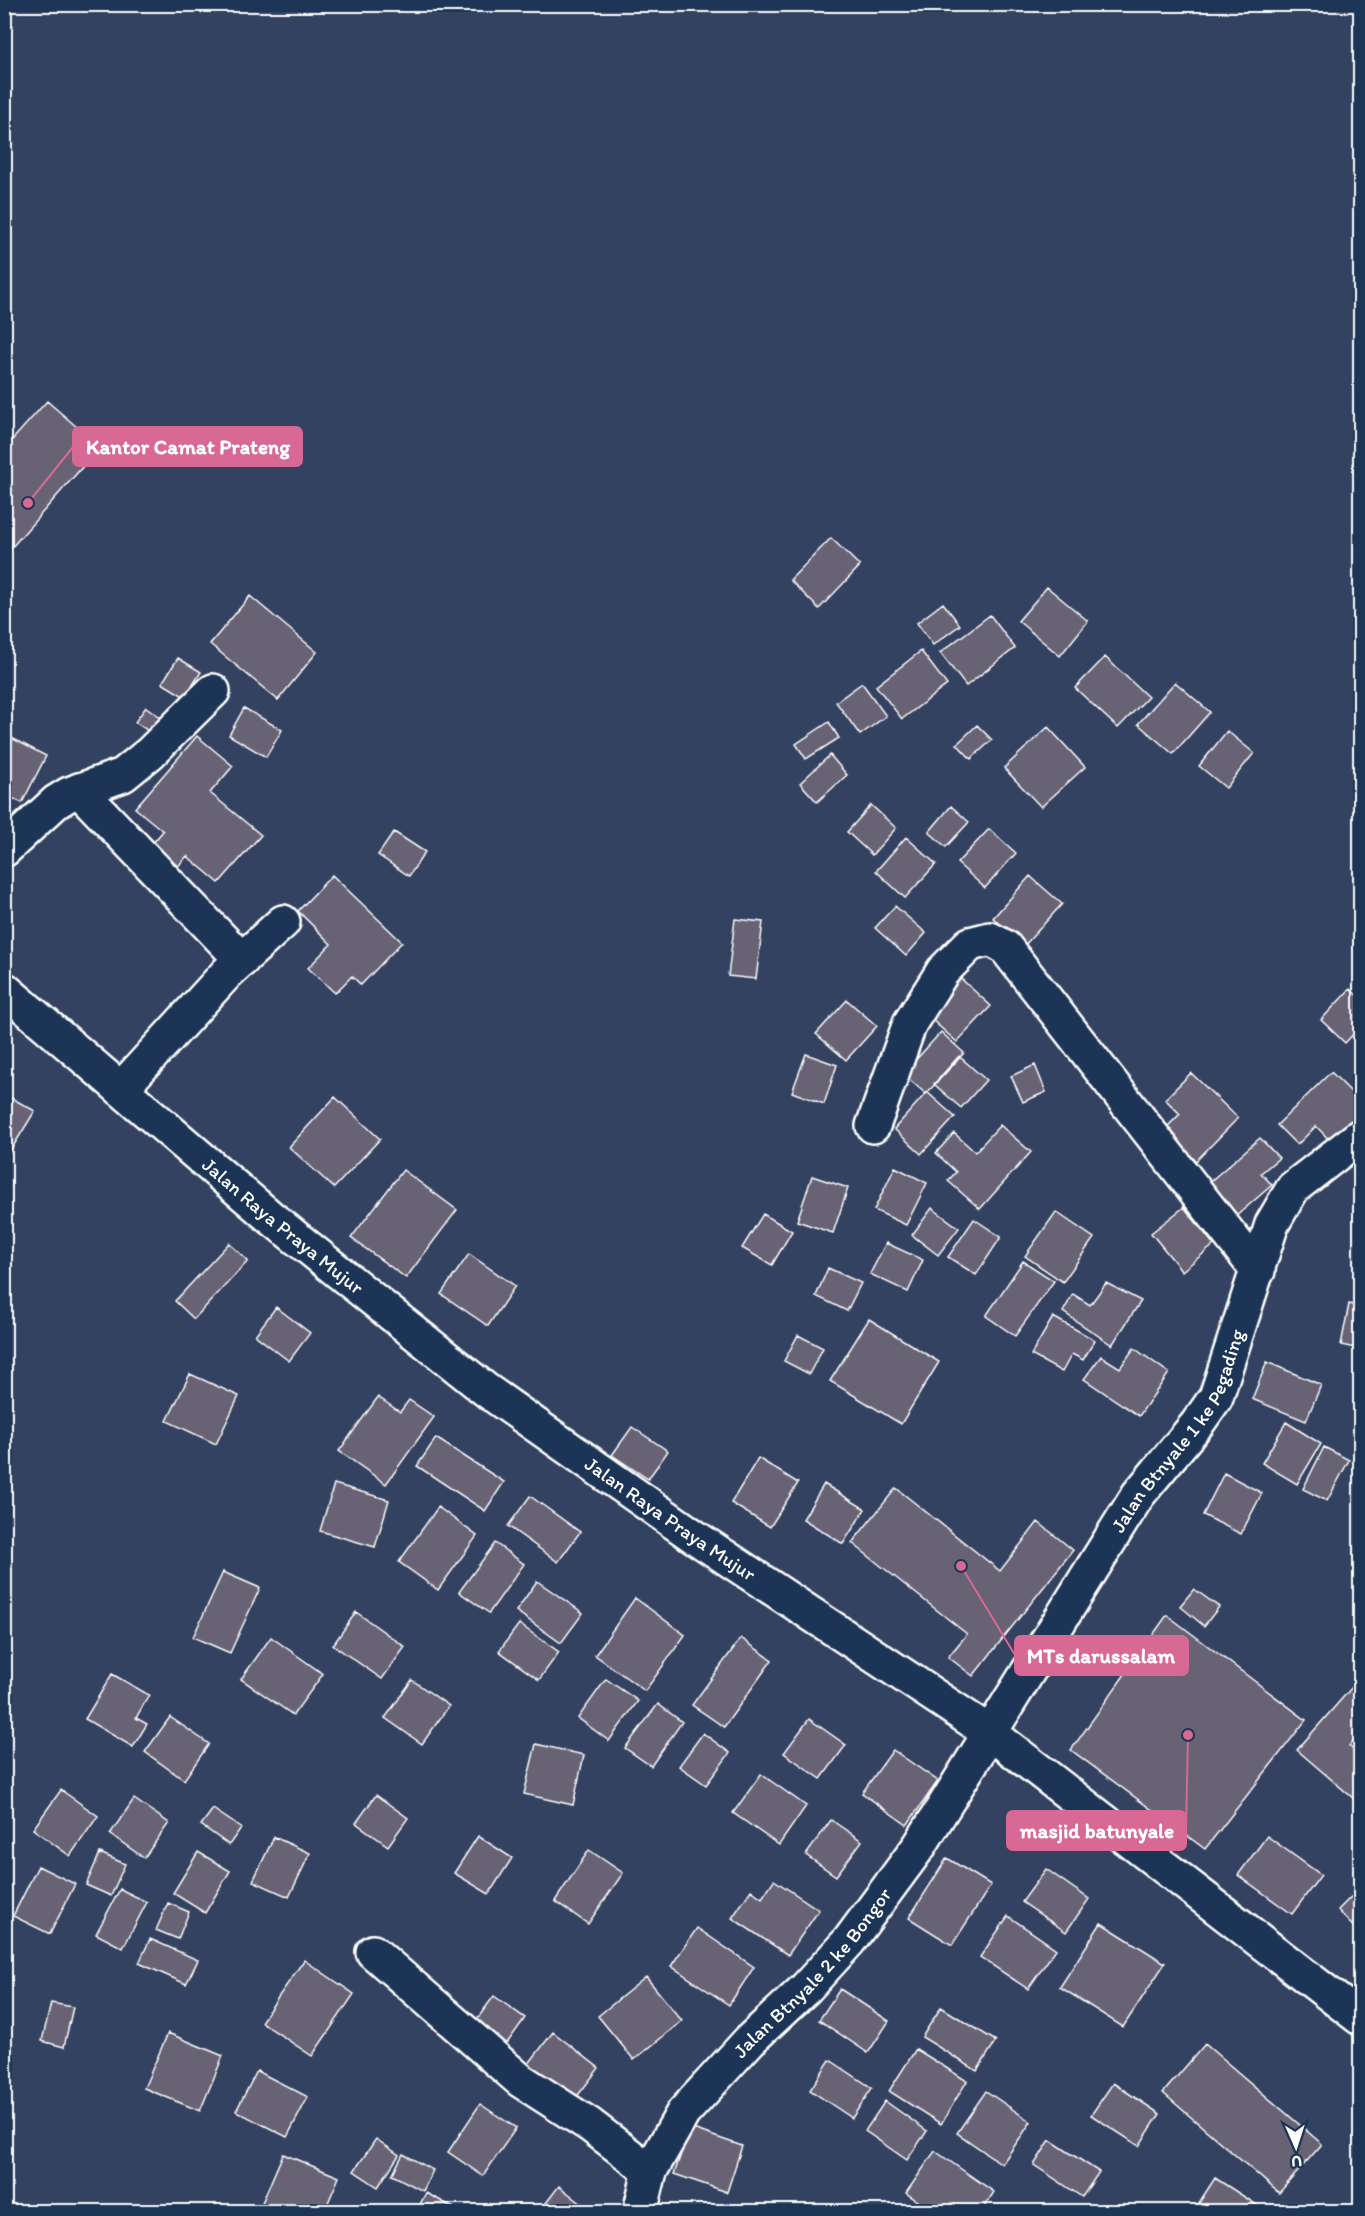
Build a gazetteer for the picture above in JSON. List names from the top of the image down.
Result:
{
  "streets": {
    "street": ["Jalan Raya Praya Mujur", "Jalan Btnyale 1 ke Pegading", "Jalan Btnyale 2 ke Bongor"]
  },
  "crossings": [
    ["Jalan Raya Praya Mujur", "Jalan Btnyale 1 ke Pegading"],
    ["Jalan Raya Praya Mujur", "Jalan Btnyale 2 ke Bongor"],
    ["Jalan Btnyale 1 ke Pegading", "Jalan Btnyale 2 ke Bongor"]
  ],
  "places": ["Kantor Camat Prateng", "MTs darussalam", "masjid batunyale"],
  "north": "bottom"
}
